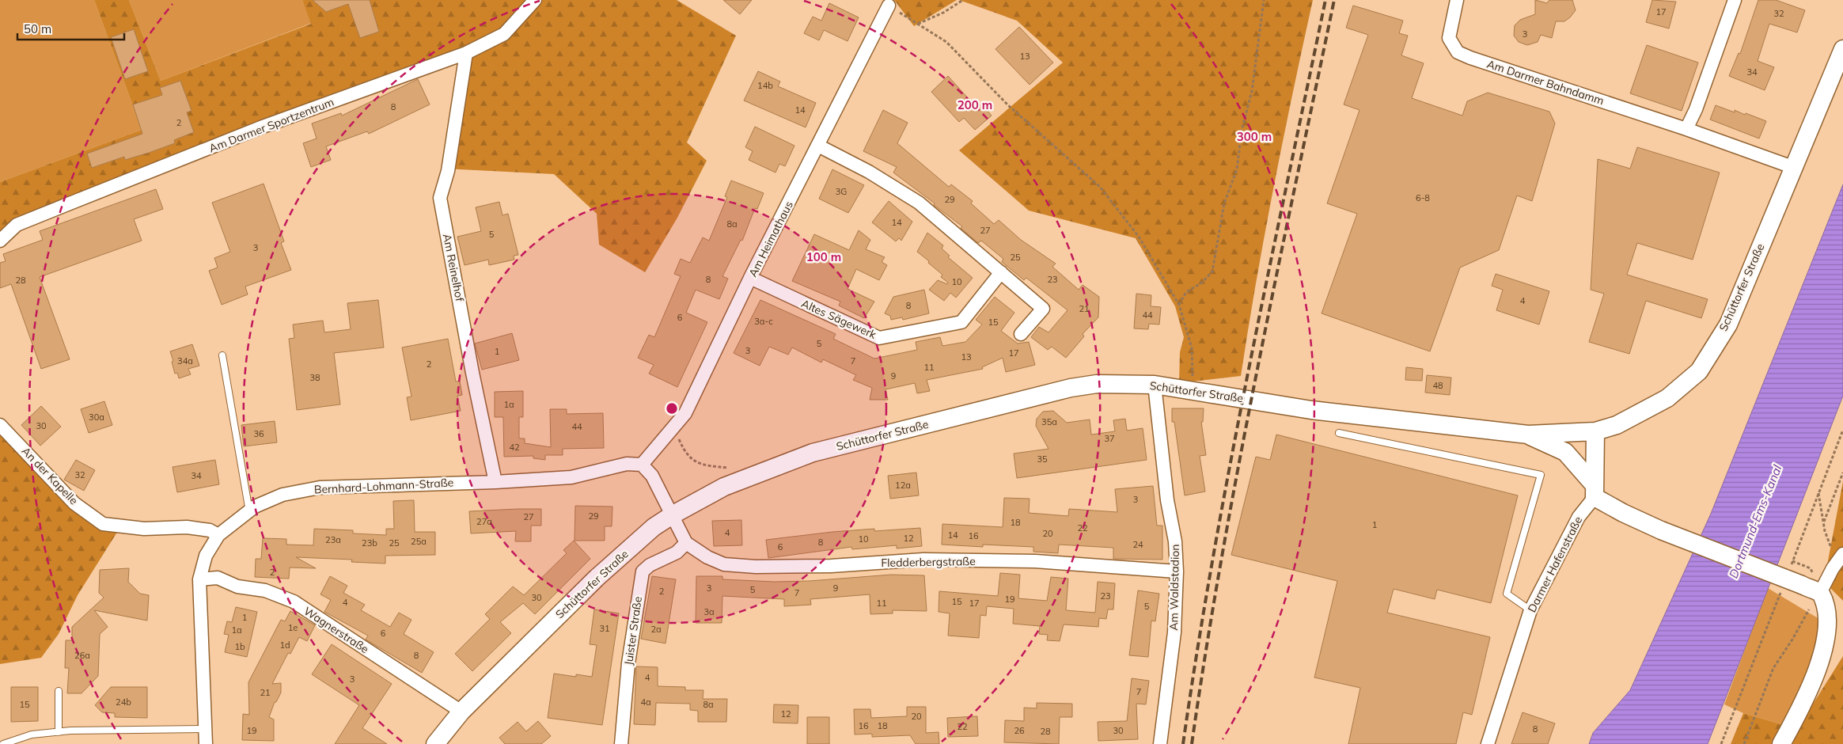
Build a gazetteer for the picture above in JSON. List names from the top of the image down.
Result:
{
  "streets": {
    "main road": ["Schüttorfer Straße"],
    "street": [
      "Am Darmer Bahndamm",
      "Am Darmer Sportzentrum",
      "Am Heimathaus",
      "Am Reinelhof",
      "Altes Sägewerk",
      "An der Kapelle",
      "Bernhard-Lohmann-Straße",
      "Fledderbergstraße",
      "Darmer Hafenstraße",
      "Am Waldstadion",
      "Wagnerstraße",
      "Juister Straße"
    ]
  },
  "crossings": [
    ["Am Darmer Bahndamm", "Schüttorfer Straße"],
    ["Am Darmer Sportzentrum", "Am Reinelhof"],
    ["Am Heimathaus", "Altes Sägewerk"],
    ["Am Heimathaus", "Bernhard-Lohmann-Straße"],
    ["Am Reinelhof", "Bernhard-Lohmann-Straße"],
    ["Schüttorfer Straße", "Am Waldstadion"],
    ["Schüttorfer Straße", "Wagnerstraße"],
    ["An der Kapelle", "Bernhard-Lohmann-Straße"],
    ["Bernhard-Lohmann-Straße", "Wagnerstraße"],
    ["Fledderbergstraße", "Am Waldstadion"],
    ["Fledderbergstraße", "Juister Straße"]
  ],
  "water": ["Dortmund-Ems-Kanal"],
  "house_numbers": [
    "17",
    "32",
    "3",
    "13",
    "34",
    "14b",
    "8",
    "14",
    "2",
    "3G",
    "6-8",
    "29",
    "14",
    "8a",
    "27",
    "5",
    "3",
    "25",
    "8",
    "23",
    "28",
    "10",
    "4",
    "8",
    "21",
    "44",
    "6",
    "3a-c",
    "15",
    "5",
    "3",
    "1",
    "17",
    "13",
    "34a",
    "7",
    "2",
    "11",
    "9",
    "38",
    "48",
    "1a",
    "30a",
    "35a",
    "30",
    "44",
    "36",
    "37",
    "42",
    "35",
    "32",
    "34",
    "12a",
    "3",
    "29",
    "27",
    "27a",
    "18",
    "1",
    "22",
    "4",
    "20",
    "14",
    "16",
    "12",
    "10",
    "23a",
    "25a",
    "8",
    "23b",
    "25",
    "24",
    "6",
    "2",
    "3",
    "9",
    "5",
    "2",
    "7",
    "23",
    "30",
    "19",
    "15",
    "4",
    "11",
    "17",
    "5",
    "3a",
    "1",
    "1e",
    "31",
    "2a",
    "1a",
    "6",
    "1d",
    "1b",
    "26a",
    "8",
    "4",
    "3",
    "7",
    "21",
    "24b",
    "4a",
    "15",
    "8a",
    "12",
    "20",
    "16",
    "18",
    "22",
    "8",
    "19",
    "26",
    "30",
    "28"
  ],
  "scale_bar": "50 m",
  "rings": ["200 m", "300 m", "100 m"]
}
